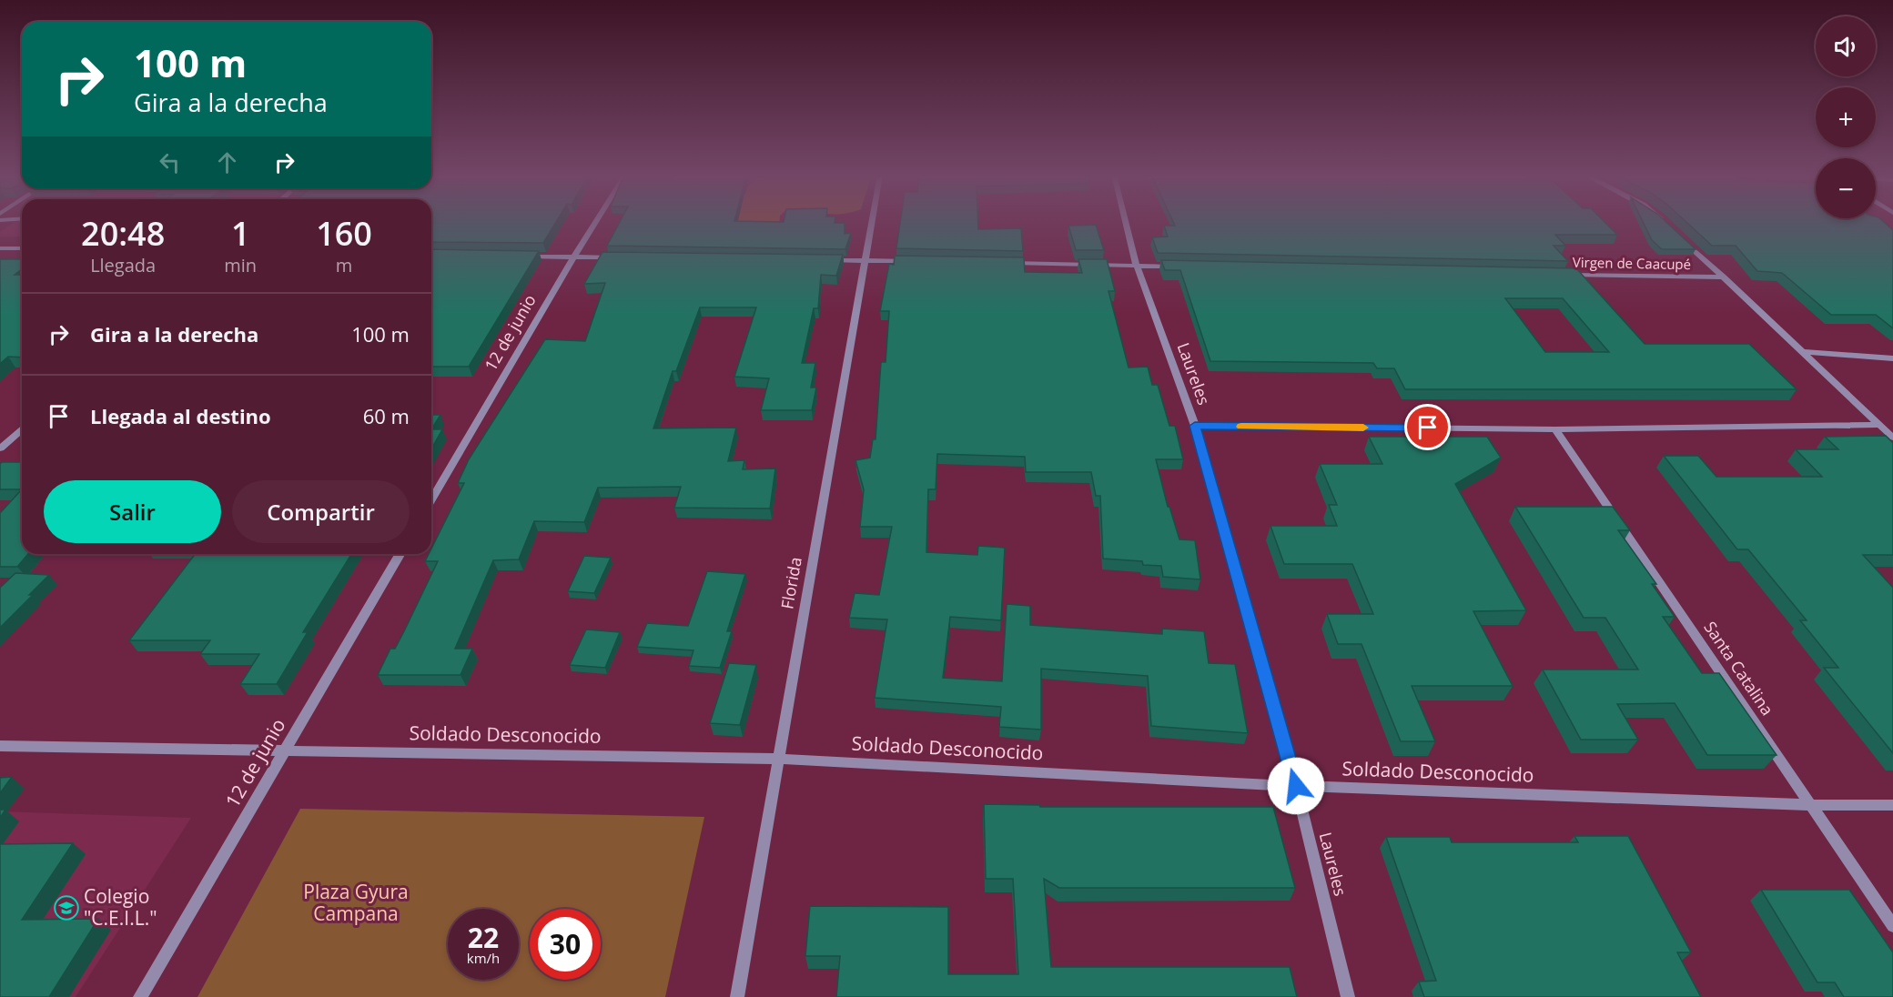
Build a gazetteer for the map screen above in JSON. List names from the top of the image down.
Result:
{
  "streets": {
    "street": [
      "Virgen de Caacupé",
      "12 de junio",
      "Laureles",
      "Florida",
      "Santa Catalina",
      "Soldado Desconocido"
    ]
  },
  "crossings": [
    ["12 de junio", "Soldado Desconocido"],
    ["Laureles", "Soldado Desconocido"],
    ["Florida", "Soldado Desconocido"],
    ["Santa Catalina", "Soldado Desconocido"]
  ],
  "parks": ["Plaza Gyura Campana"],
  "places": {
    "school or university": ["Colegio \"C.E.I.L.\""]
  },
  "page": {
    "map_buttons": ["+", "−"],
    "turn": ["100 m", "Gira a la derecha"],
    "eta": [
      "20:48",
      "Llegada",
      "1",
      "min",
      "160",
      "m"
    ],
    "list": [
      {
        "name": "Gira a la derecha",
        "value": "100 m"
      },
      {
        "name": "Llegada al destino",
        "value": "60 m"
      }
    ],
    "buttons": ["Salir", "Compartir"],
    "speed": "22 km/h",
    "limit": "30"
  }
}
